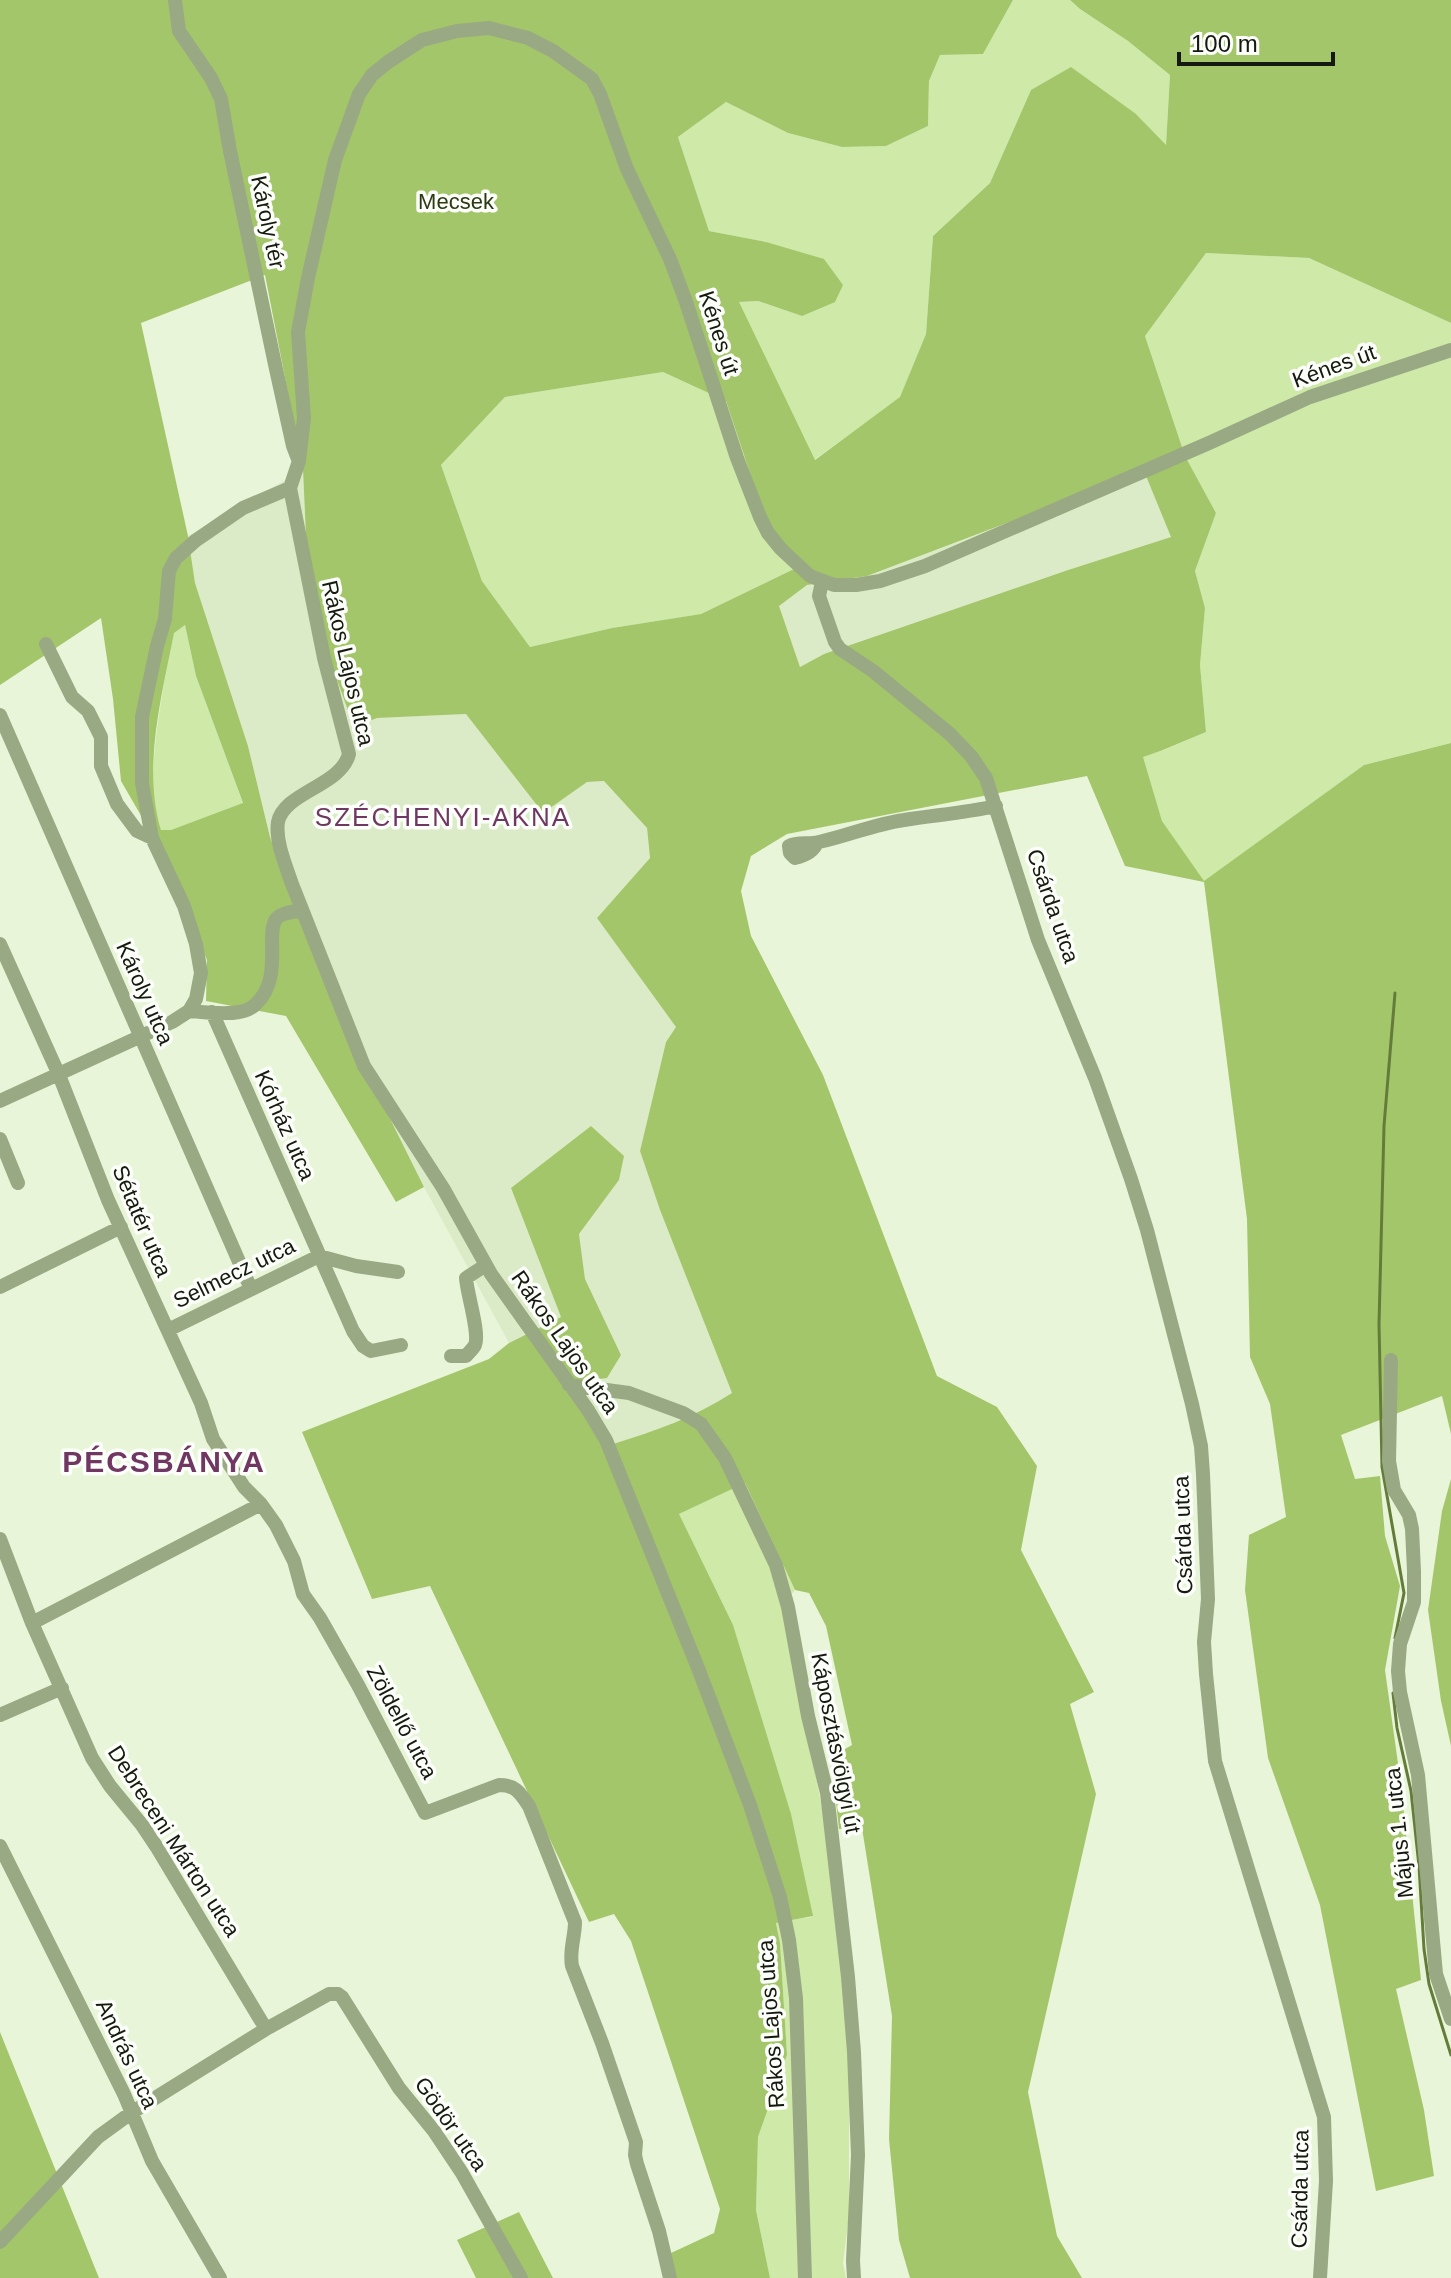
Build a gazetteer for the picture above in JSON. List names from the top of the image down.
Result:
{
  "streets": {
    "street": [
      "Károly tér",
      "Kénes út",
      "Rákos Lajos utca",
      "Csárda utca",
      "Károly utca",
      "Kórház utca",
      "Sétatér utca",
      "Selmecz utca",
      "Zöldellő utca",
      "Káposztásvölgyi út",
      "Május 1. utca",
      "Debreceni Márton utca",
      "András utca",
      "Gödör utca"
    ]
  },
  "crossings": [
    ["Károly tér", "Kénes út"],
    ["Kénes út", "Rákos Lajos utca"],
    ["Kénes út", "Csárda utca"],
    ["Rákos Lajos utca", "Káposztásvölgyi út"],
    ["Károly utca", "Selmecz utca"],
    ["Kórház utca", "Selmecz utca"],
    ["Sétatér utca", "Selmecz utca"],
    ["Sétatér utca", "Zöldellő utca"],
    ["Debreceni Márton utca", "Gödör utca"]
  ],
  "districts": ["SZÉCHENYI-AKNA", "PÉCSBÁNYA"],
  "parks": ["Mecsek"],
  "scale_bar": "100 m"
}
